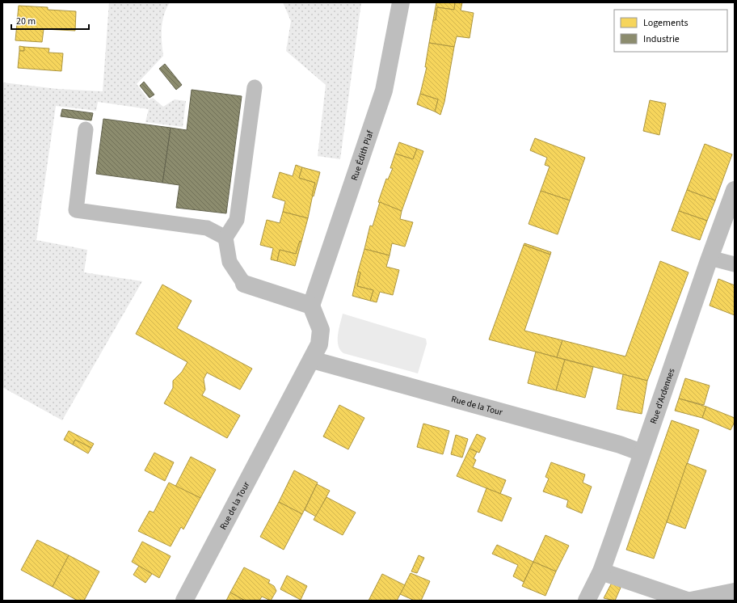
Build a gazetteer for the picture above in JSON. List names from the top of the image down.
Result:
{
  "streets": {
    "street": ["Rue Édith Piaf", "Rue d'Ardennes", "Rue de la Tour"]
  },
  "crossings": [
    ["Rue Édith Piaf", "Rue de la Tour"],
    ["Rue d'Ardennes", "Rue de la Tour"]
  ],
  "legend": ["Logements", "Industrie"],
  "scale_bar": "20 m"
}
